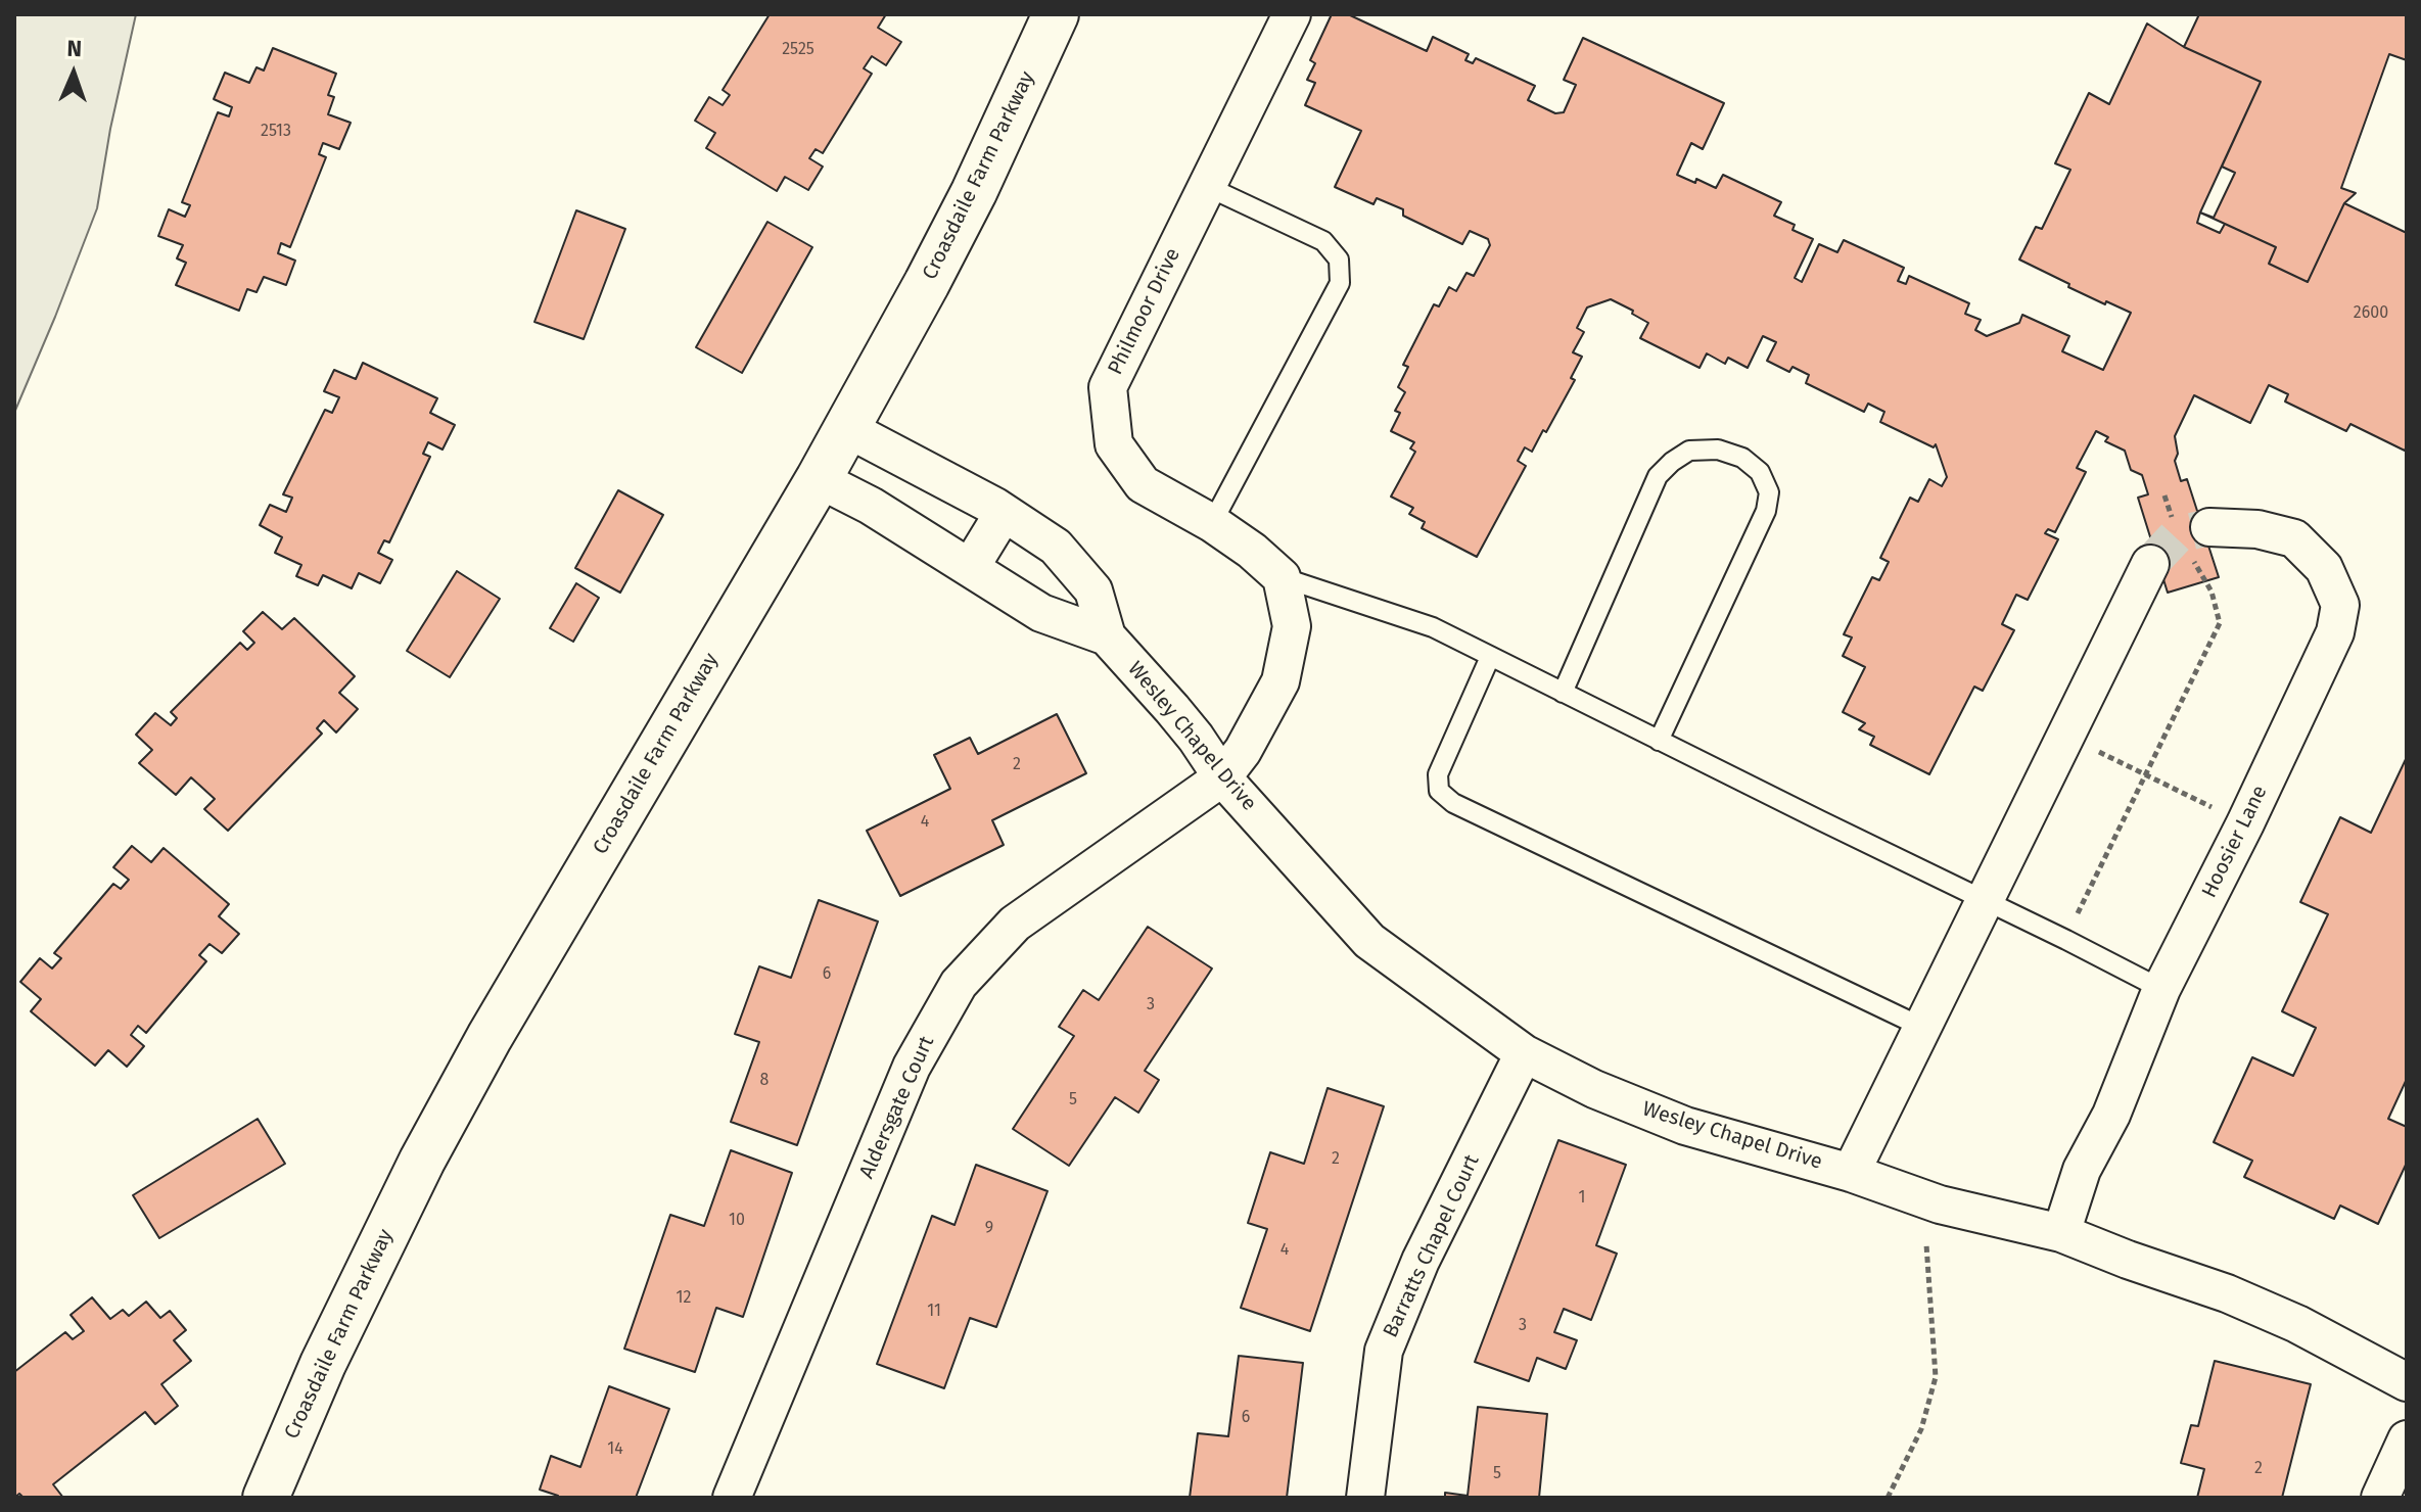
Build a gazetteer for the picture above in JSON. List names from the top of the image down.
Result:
{
  "streets": {
    "street": [
      "Croasdaile Farm Parkway",
      "Philmoor Drive",
      "Wesley Chapel Drive",
      "Hoosier Lane",
      "Aldersgate Court",
      "Barratts Chapel Court"
    ]
  },
  "crossings": [
    ["Croasdaile Farm Parkway", "Wesley Chapel Drive"],
    ["Wesley Chapel Drive", "Hoosier Lane"],
    ["Wesley Chapel Drive", "Aldersgate Court"],
    ["Wesley Chapel Drive", "Barratts Chapel Court"]
  ],
  "house_numbers": [
    "2525",
    "2513",
    "2600",
    "2",
    "4",
    "6",
    "3",
    "8",
    "5",
    "2",
    "1",
    "10",
    "9",
    "4",
    "12",
    "11",
    "3",
    "6",
    "14",
    "2",
    "5"
  ],
  "north": "top"
}
